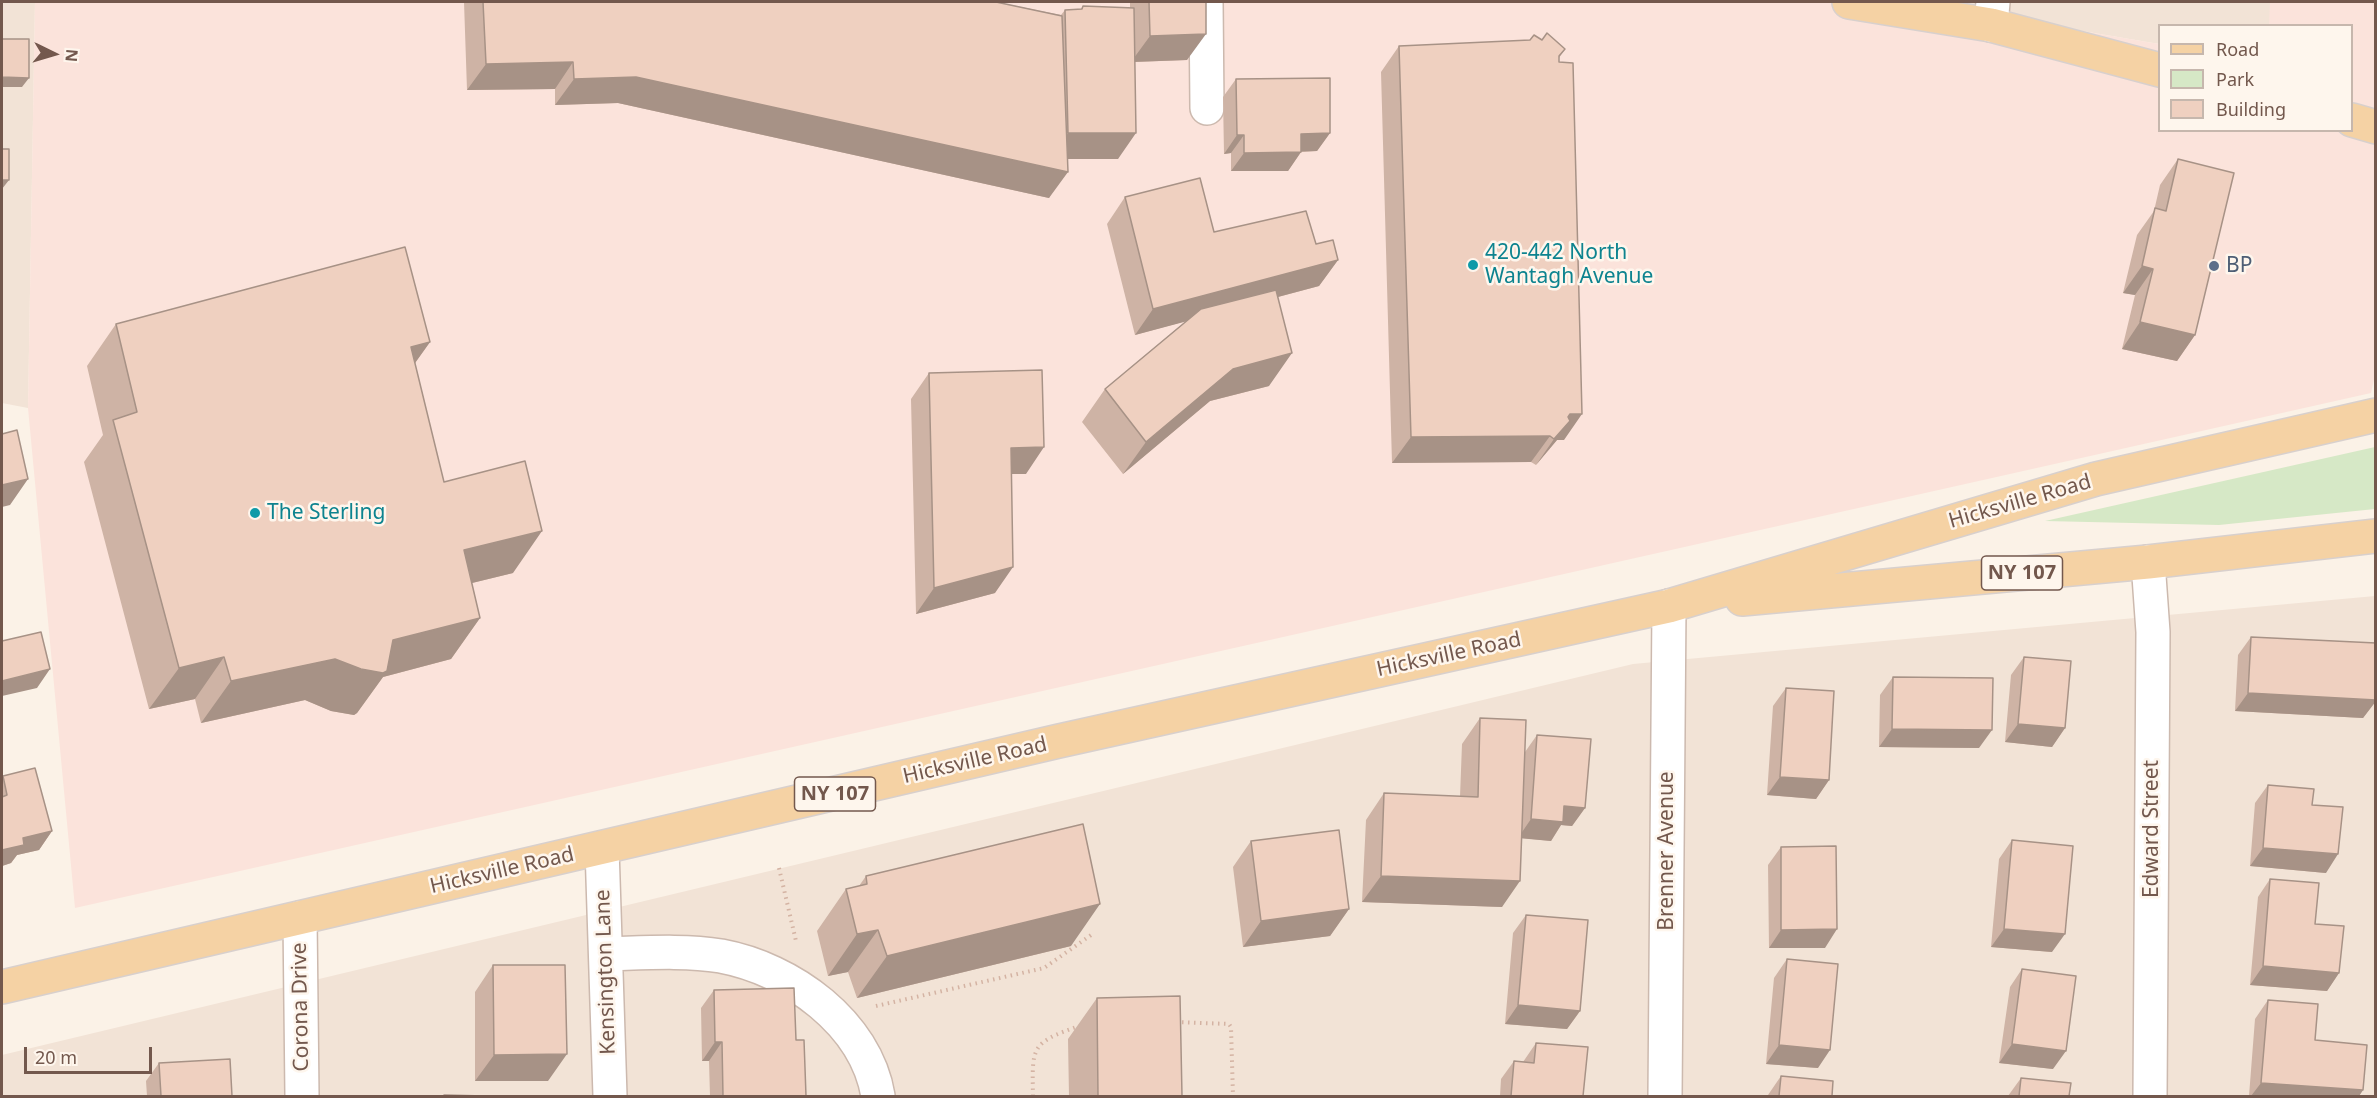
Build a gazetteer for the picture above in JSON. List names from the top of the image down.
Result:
{
  "streets": {
    "main road": ["Hicksville Road", "NY 107"],
    "street": [
      "Edward Street",
      "Brenner Avenue",
      "Kensington Lane",
      "Corona Drive"
    ]
  },
  "crossings": [
    ["Hicksville Road", "Edward Street"],
    ["Hicksville Road", "Brenner Avenue"],
    ["Hicksville Road", "Kensington Lane"],
    ["Hicksville Road", "Corona Drive"]
  ],
  "places": ["420-442 North Wantagh Avenue", "BP", "The Sterling"],
  "legend": ["Road", "Park", "Building"],
  "scale_bar": "20 m",
  "north": "right"
}
